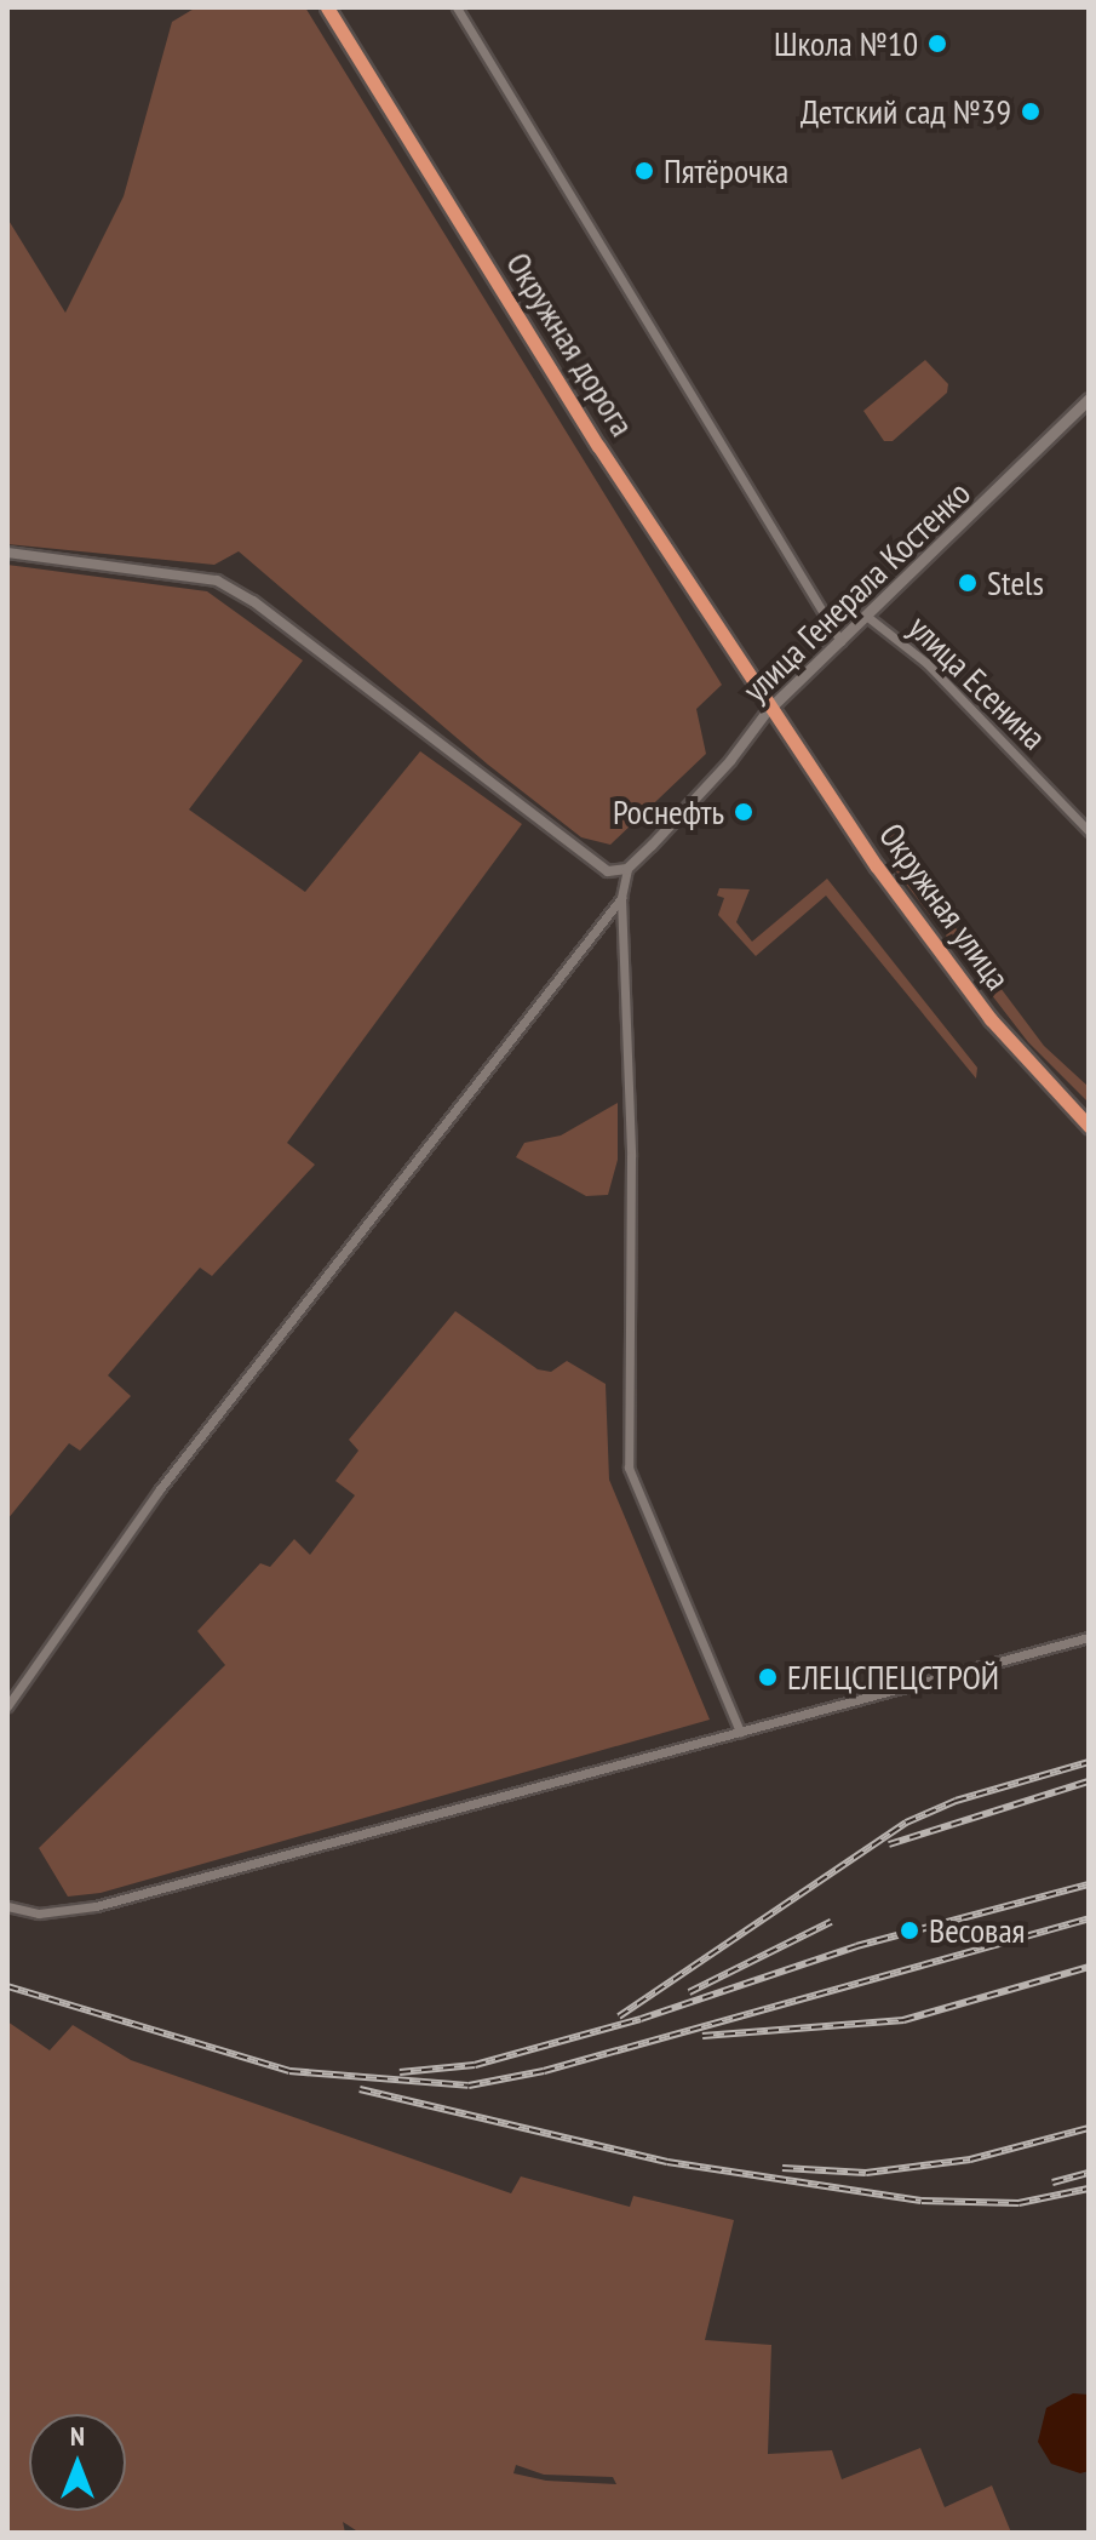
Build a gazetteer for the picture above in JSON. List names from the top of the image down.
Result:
{
  "streets": {
    "highway": ["Окружная дорога", "Окружная улица"],
    "main road": ["улица Генерала Костенко"],
    "street": ["улица Есенина"]
  },
  "crossings": [
    ["Окружная дорога", "улица Генерала Костенко"],
    ["Окружная дорога", "Окружная улица"],
    ["улица Генерала Костенко", "улица Есенина"],
    ["улица Генерала Костенко", "Окружная улица"]
  ],
  "places": [
    "Школа №10",
    "Детский сад №39",
    "Пятёрочка",
    "Stels",
    "Роснефть",
    "ЕЛЕЦСПЕЦСТРОЙ",
    "Весовая"
  ],
  "north": "top"
}
